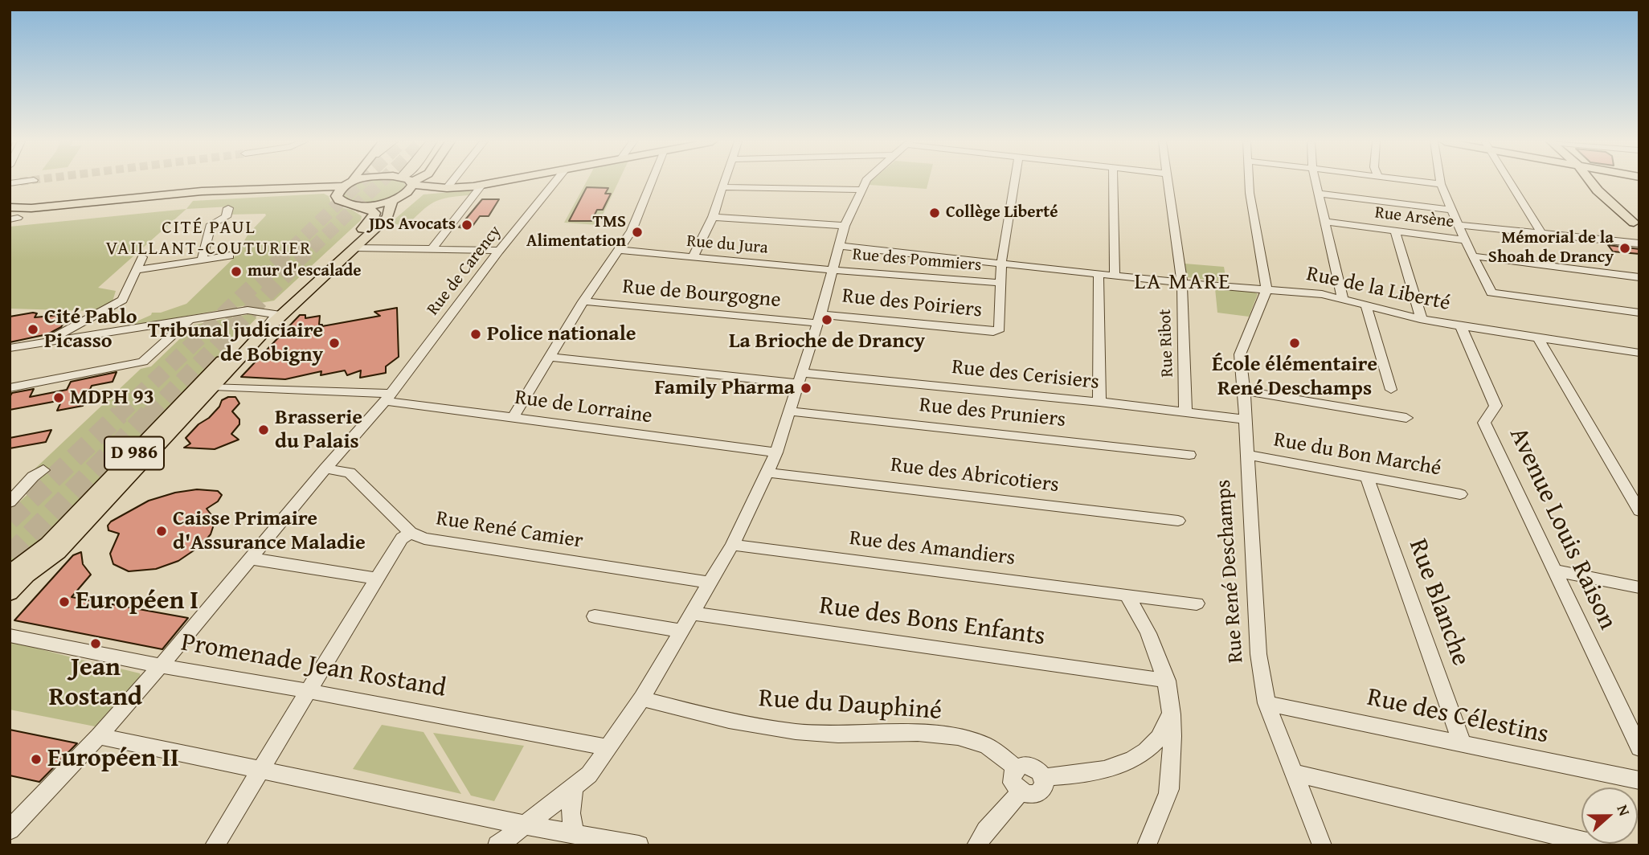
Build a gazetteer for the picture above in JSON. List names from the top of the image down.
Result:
{
  "streets": {
    "main road": ["D 986"],
    "street": [
      "Rue Arsène",
      "Rue du Jura",
      "Rue des Pommiers",
      "Rue de Carency",
      "Rue de la Liberté",
      "Rue de Bourgogne",
      "Rue des Poiriers",
      "Rue Ribot",
      "Rue des Cerisiers",
      "Rue de Lorraine",
      "Rue des Pruniers",
      "Rue du Bon Marché",
      "Rue des Abricotiers",
      "Avenue Louis Raison",
      "Rue René Camier",
      "Rue des Amandiers",
      "Rue René Deschamps",
      "Rue Blanche",
      "Rue des Bons Enfants",
      "Promenade Jean Rostand",
      "Rue du Dauphiné",
      "Rue des Célestins"
    ]
  },
  "crossings": [
    ["Rue du Jura", "Rue des Pommiers"],
    ["Rue des Pommiers", "Rue des Poiriers"],
    ["Rue de Carency", "Rue de Lorraine"],
    ["Rue de la Liberté", "Rue Ribot"],
    ["Rue de la Liberté", "Avenue Louis Raison"],
    ["Rue de la Liberté", "Rue René Deschamps"],
    ["Rue de Bourgogne", "Rue des Poiriers"],
    ["Rue Ribot", "Rue des Cerisiers"],
    ["Rue des Cerisiers", "Rue René Deschamps"],
    ["Rue de Lorraine", "D 986"],
    ["Rue du Bon Marché", "Rue René Deschamps"],
    ["Rue du Bon Marché", "Rue Blanche"],
    ["Rue René Deschamps", "Rue des Célestins"],
    ["Rue Blanche", "Rue des Célestins"]
  ],
  "districts": ["CITÉ PAUL VAILLANT-COUTURIER", "LA MARE"],
  "places": [
    "Collège Liberté",
    "JDS Avocats",
    "TMS Alimentation",
    "Mémorial de la Shoah de Drancy",
    "mur d'escalade",
    "La Brioche de Drancy",
    "Cité Pablo Picasso",
    "Police nationale",
    "Tribunal judiciaire de Bobigny",
    "École élémentaire René Deschamps",
    "Family Pharma",
    "MDPH 93",
    "Brasserie du Palais",
    "Caisse Primaire d'Assurance Maladie",
    "Européen I",
    "Jean Rostand",
    "Européen II"
  ],
  "north": "right"
}
